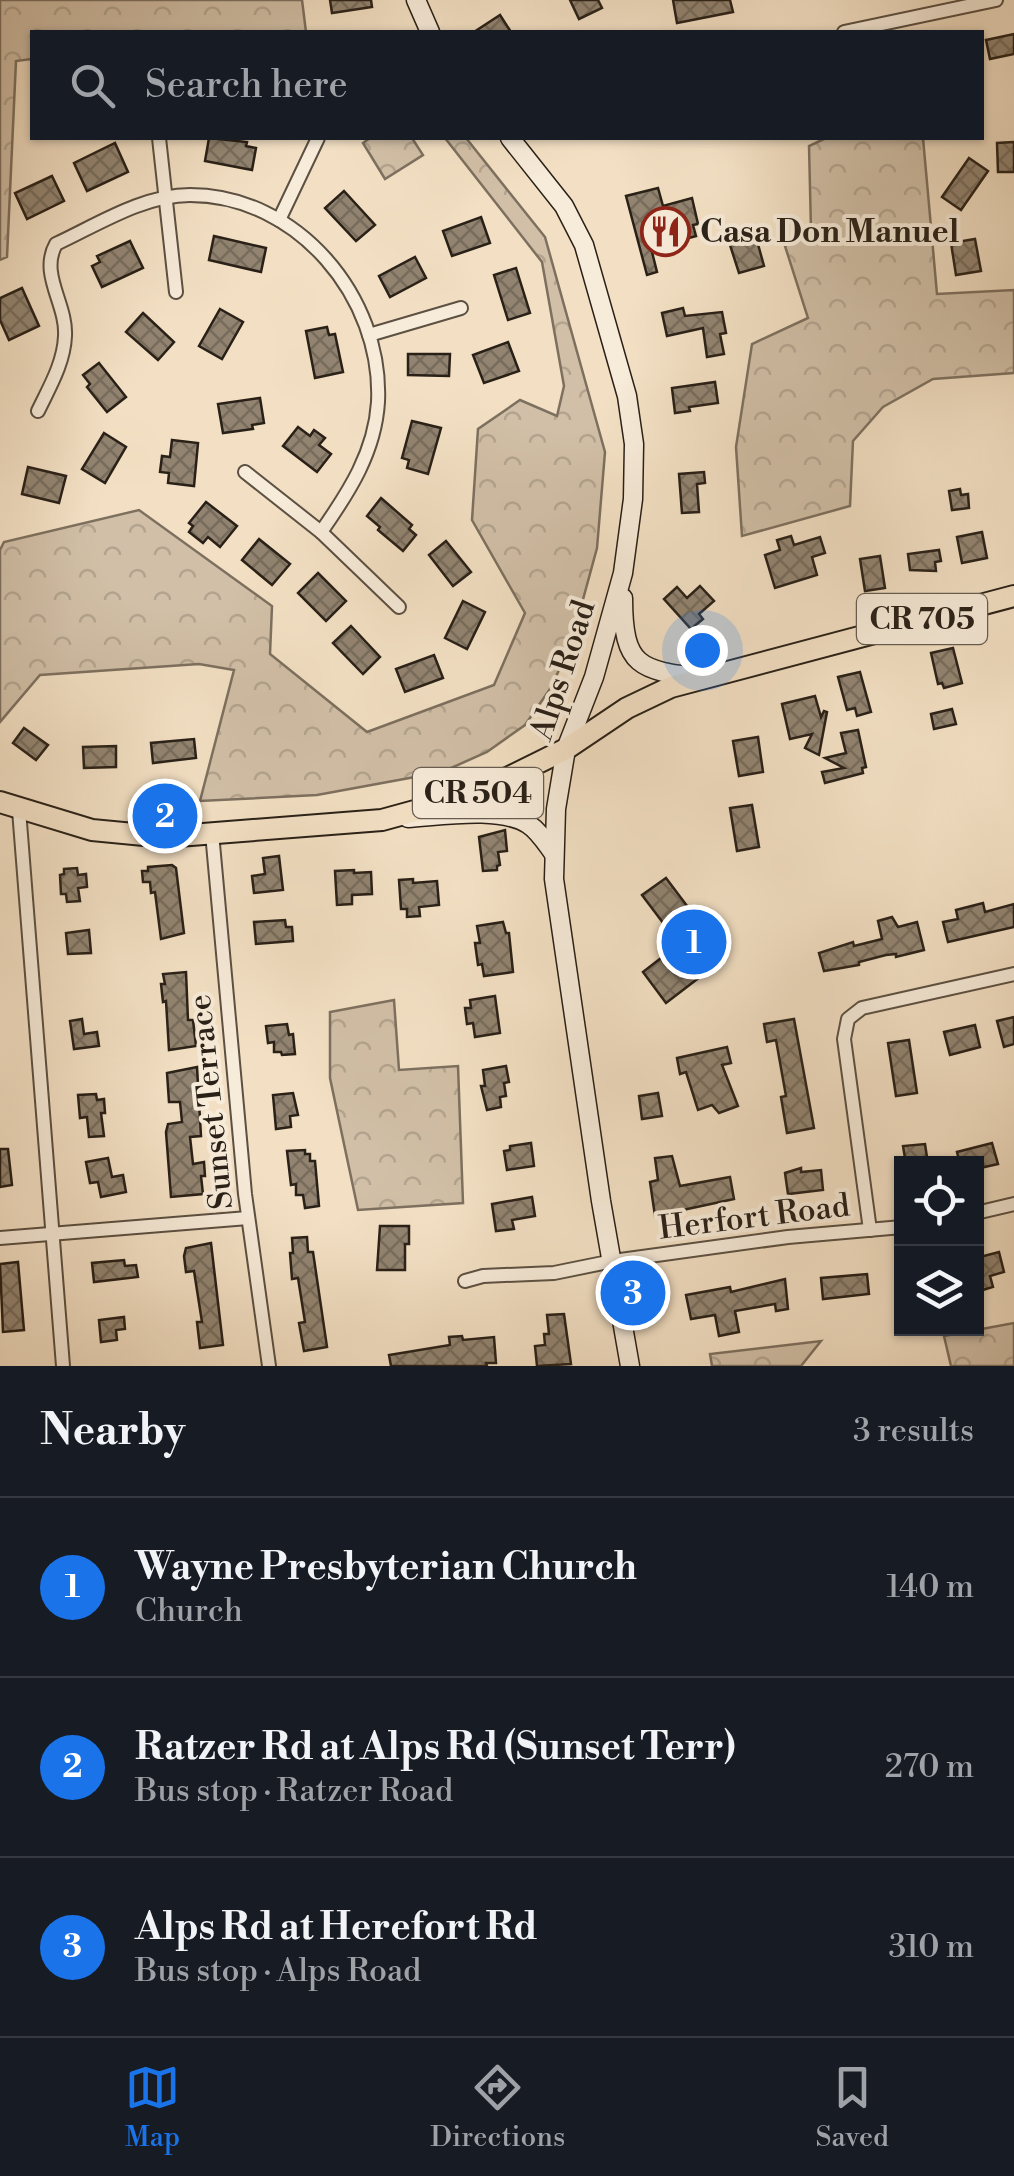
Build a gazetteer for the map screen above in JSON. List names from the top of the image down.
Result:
{
  "streets": {
    "main road": ["CR 705", "Alps Road", "CR 504"],
    "street": ["Sunset Terrace", "Herfort Road"]
  },
  "crossings": [
    ["CR 705", "Alps Road"],
    ["CR 705", "CR 504"],
    ["Alps Road", "CR 504"],
    ["Alps Road", "Herfort Road"],
    ["CR 504", "Sunset Terrace"]
  ],
  "places": {
    "restaurant": ["Casa Don Manuel"]
  },
  "page": {
    "search": "Search here",
    "pins": ["2", "1", "3"],
    "heading": ["Nearby", "3 results"],
    "list": [
      {
        "mark": "1",
        "name": "Wayne Presbyterian Church",
        "note": "Church",
        "value": "140 m"
      },
      {
        "mark": "2",
        "name": "Ratzer Rd at Alps Rd (Sunset Terr)",
        "note": "Bus stop · Ratzer Road",
        "value": "270 m"
      },
      {
        "mark": "3",
        "name": "Alps Rd at Herefort Rd",
        "note": "Bus stop · Alps Road",
        "value": "310 m"
      }
    ],
    "nav": ["Map", "Directions", "Saved"]
  }
}
